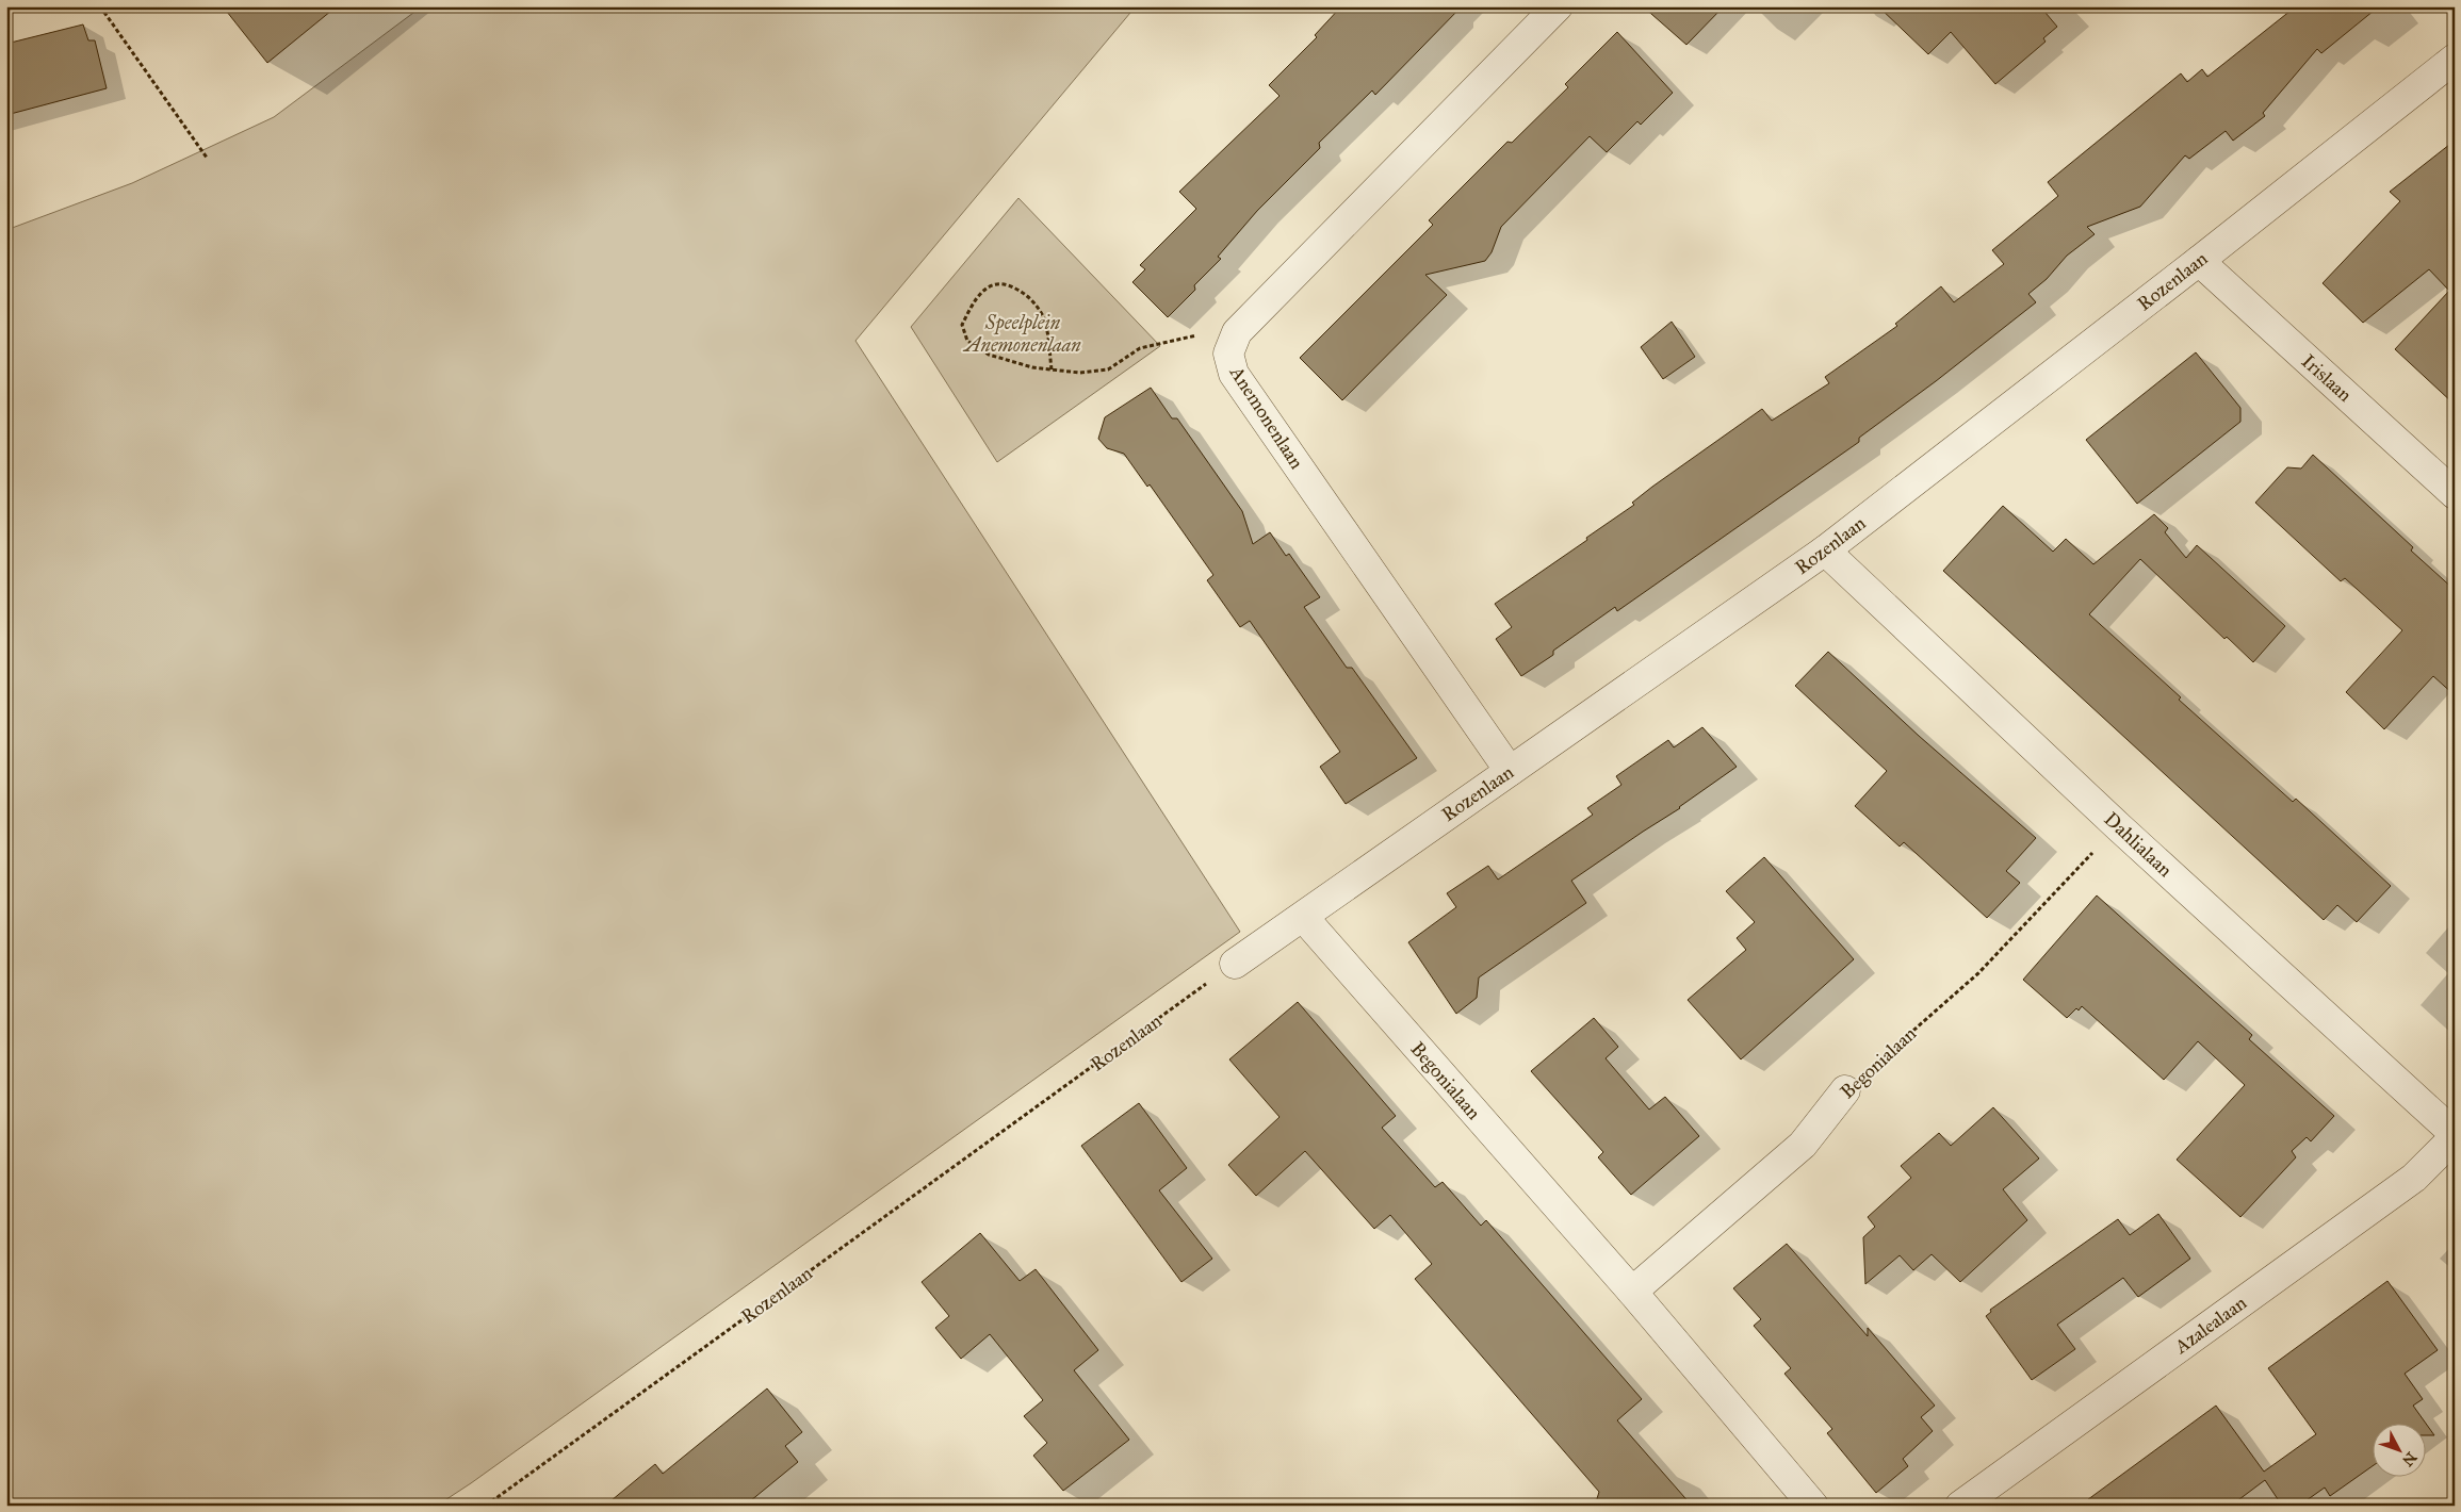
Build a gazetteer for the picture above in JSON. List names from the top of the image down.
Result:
{
  "streets": {
    "street": [
      "Rozenlaan",
      "Irislaan",
      "Anemonenlaan",
      "Dahlialaan",
      "Begonialaan",
      "Azalealaan"
    ]
  },
  "crossings": [
    ["Rozenlaan", "Irislaan"],
    ["Rozenlaan", "Anemonenlaan"],
    ["Rozenlaan", "Dahlialaan"],
    ["Rozenlaan", "Begonialaan"],
    ["Dahlialaan", "Begonialaan"],
    ["Dahlialaan", "Azalealaan"]
  ],
  "parks": ["Speelplein Anemonenlaan"],
  "north": "bottom right"
}
